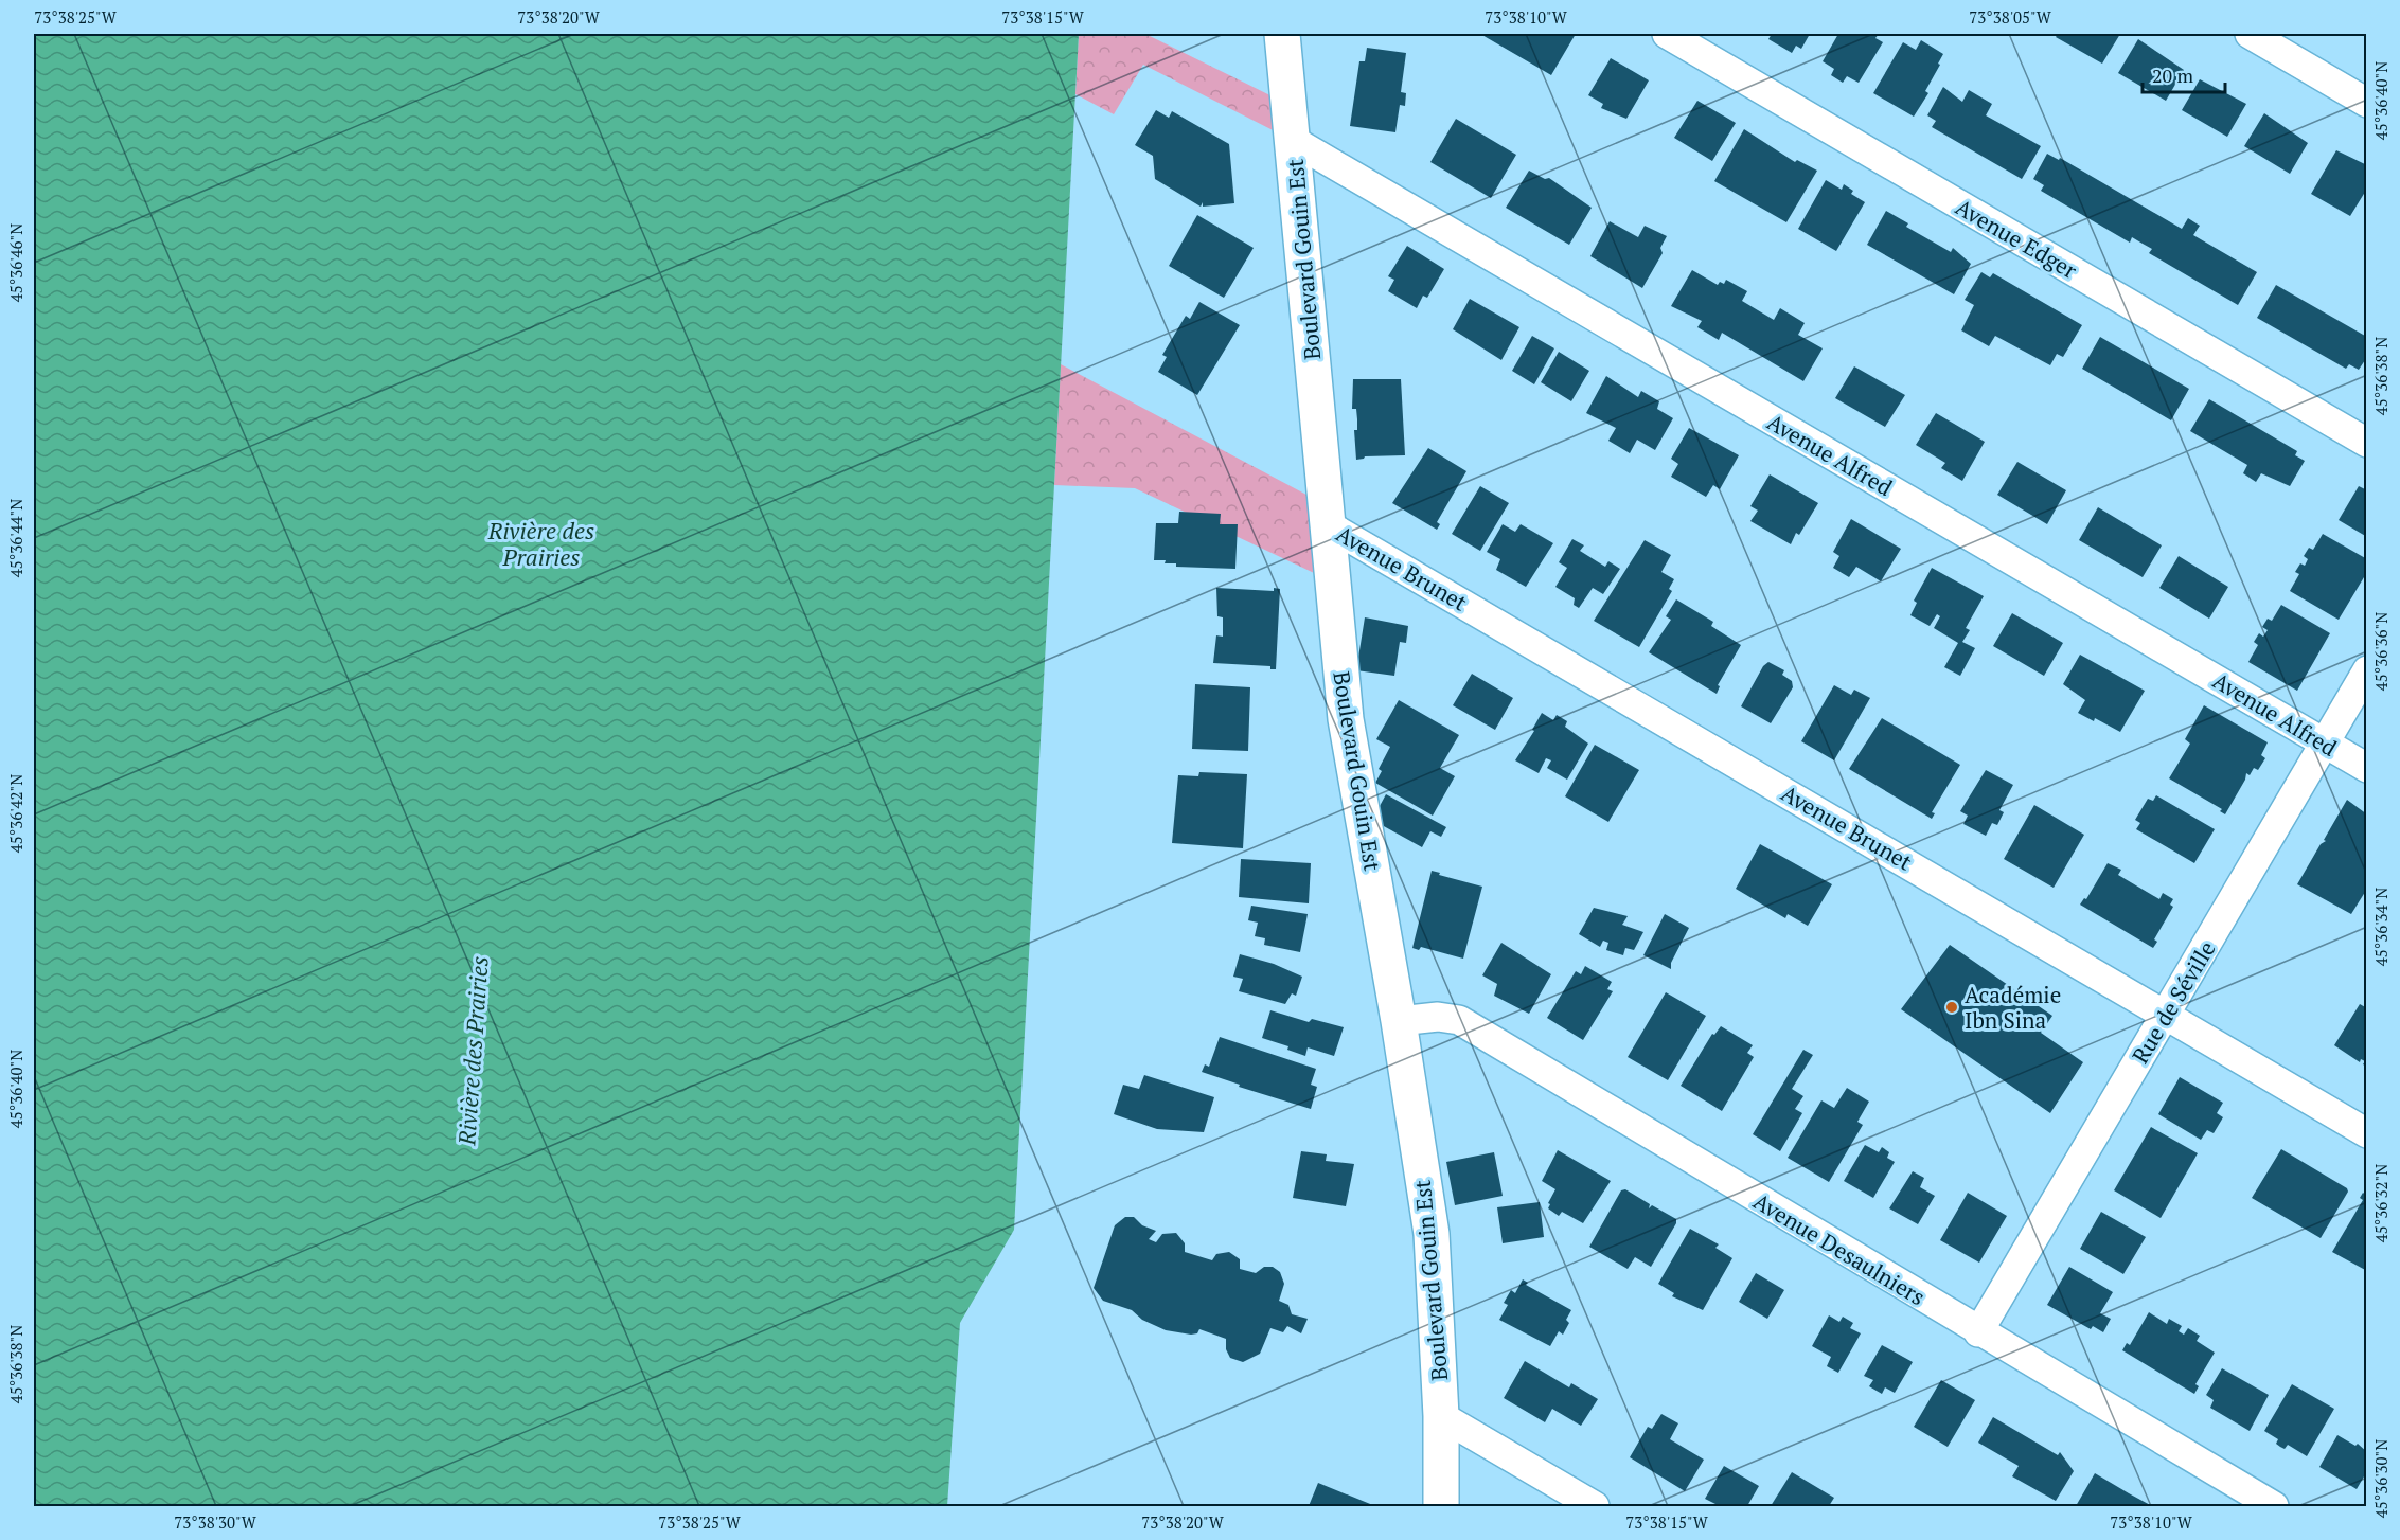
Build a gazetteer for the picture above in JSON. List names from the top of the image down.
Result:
{
  "streets": {
    "street": [
      "Avenue Edger",
      "Boulevard Gouin Est",
      "Avenue Alfred",
      "Avenue Brunet",
      "Rue de Séville",
      "Avenue Desaulniers"
    ]
  },
  "crossings": [
    ["Boulevard Gouin Est", "Avenue Alfred"],
    ["Boulevard Gouin Est", "Avenue Brunet"],
    ["Boulevard Gouin Est", "Avenue Desaulniers"],
    ["Avenue Alfred", "Rue de Séville"],
    ["Avenue Brunet", "Rue de Séville"],
    ["Rue de Séville", "Avenue Desaulniers"]
  ],
  "water": ["Rivière des Prairies"],
  "places": ["Académie Ibn Sina"],
  "scale_bar": "20 m",
  "coordinates": [
    "73°38'25\"W",
    "73°38'20\"W",
    "73°38'15\"W",
    "73°38'10\"W",
    "73°38'05\"W",
    "45°36'40\"N",
    "45°36'46\"N",
    "45°36'38\"N",
    "45°36'44\"N",
    "45°36'36\"N",
    "45°36'42\"N",
    "45°36'34\"N",
    "45°36'32\"N",
    "45°36'30\"N",
    "73°38'30\"W"
  ]
}
